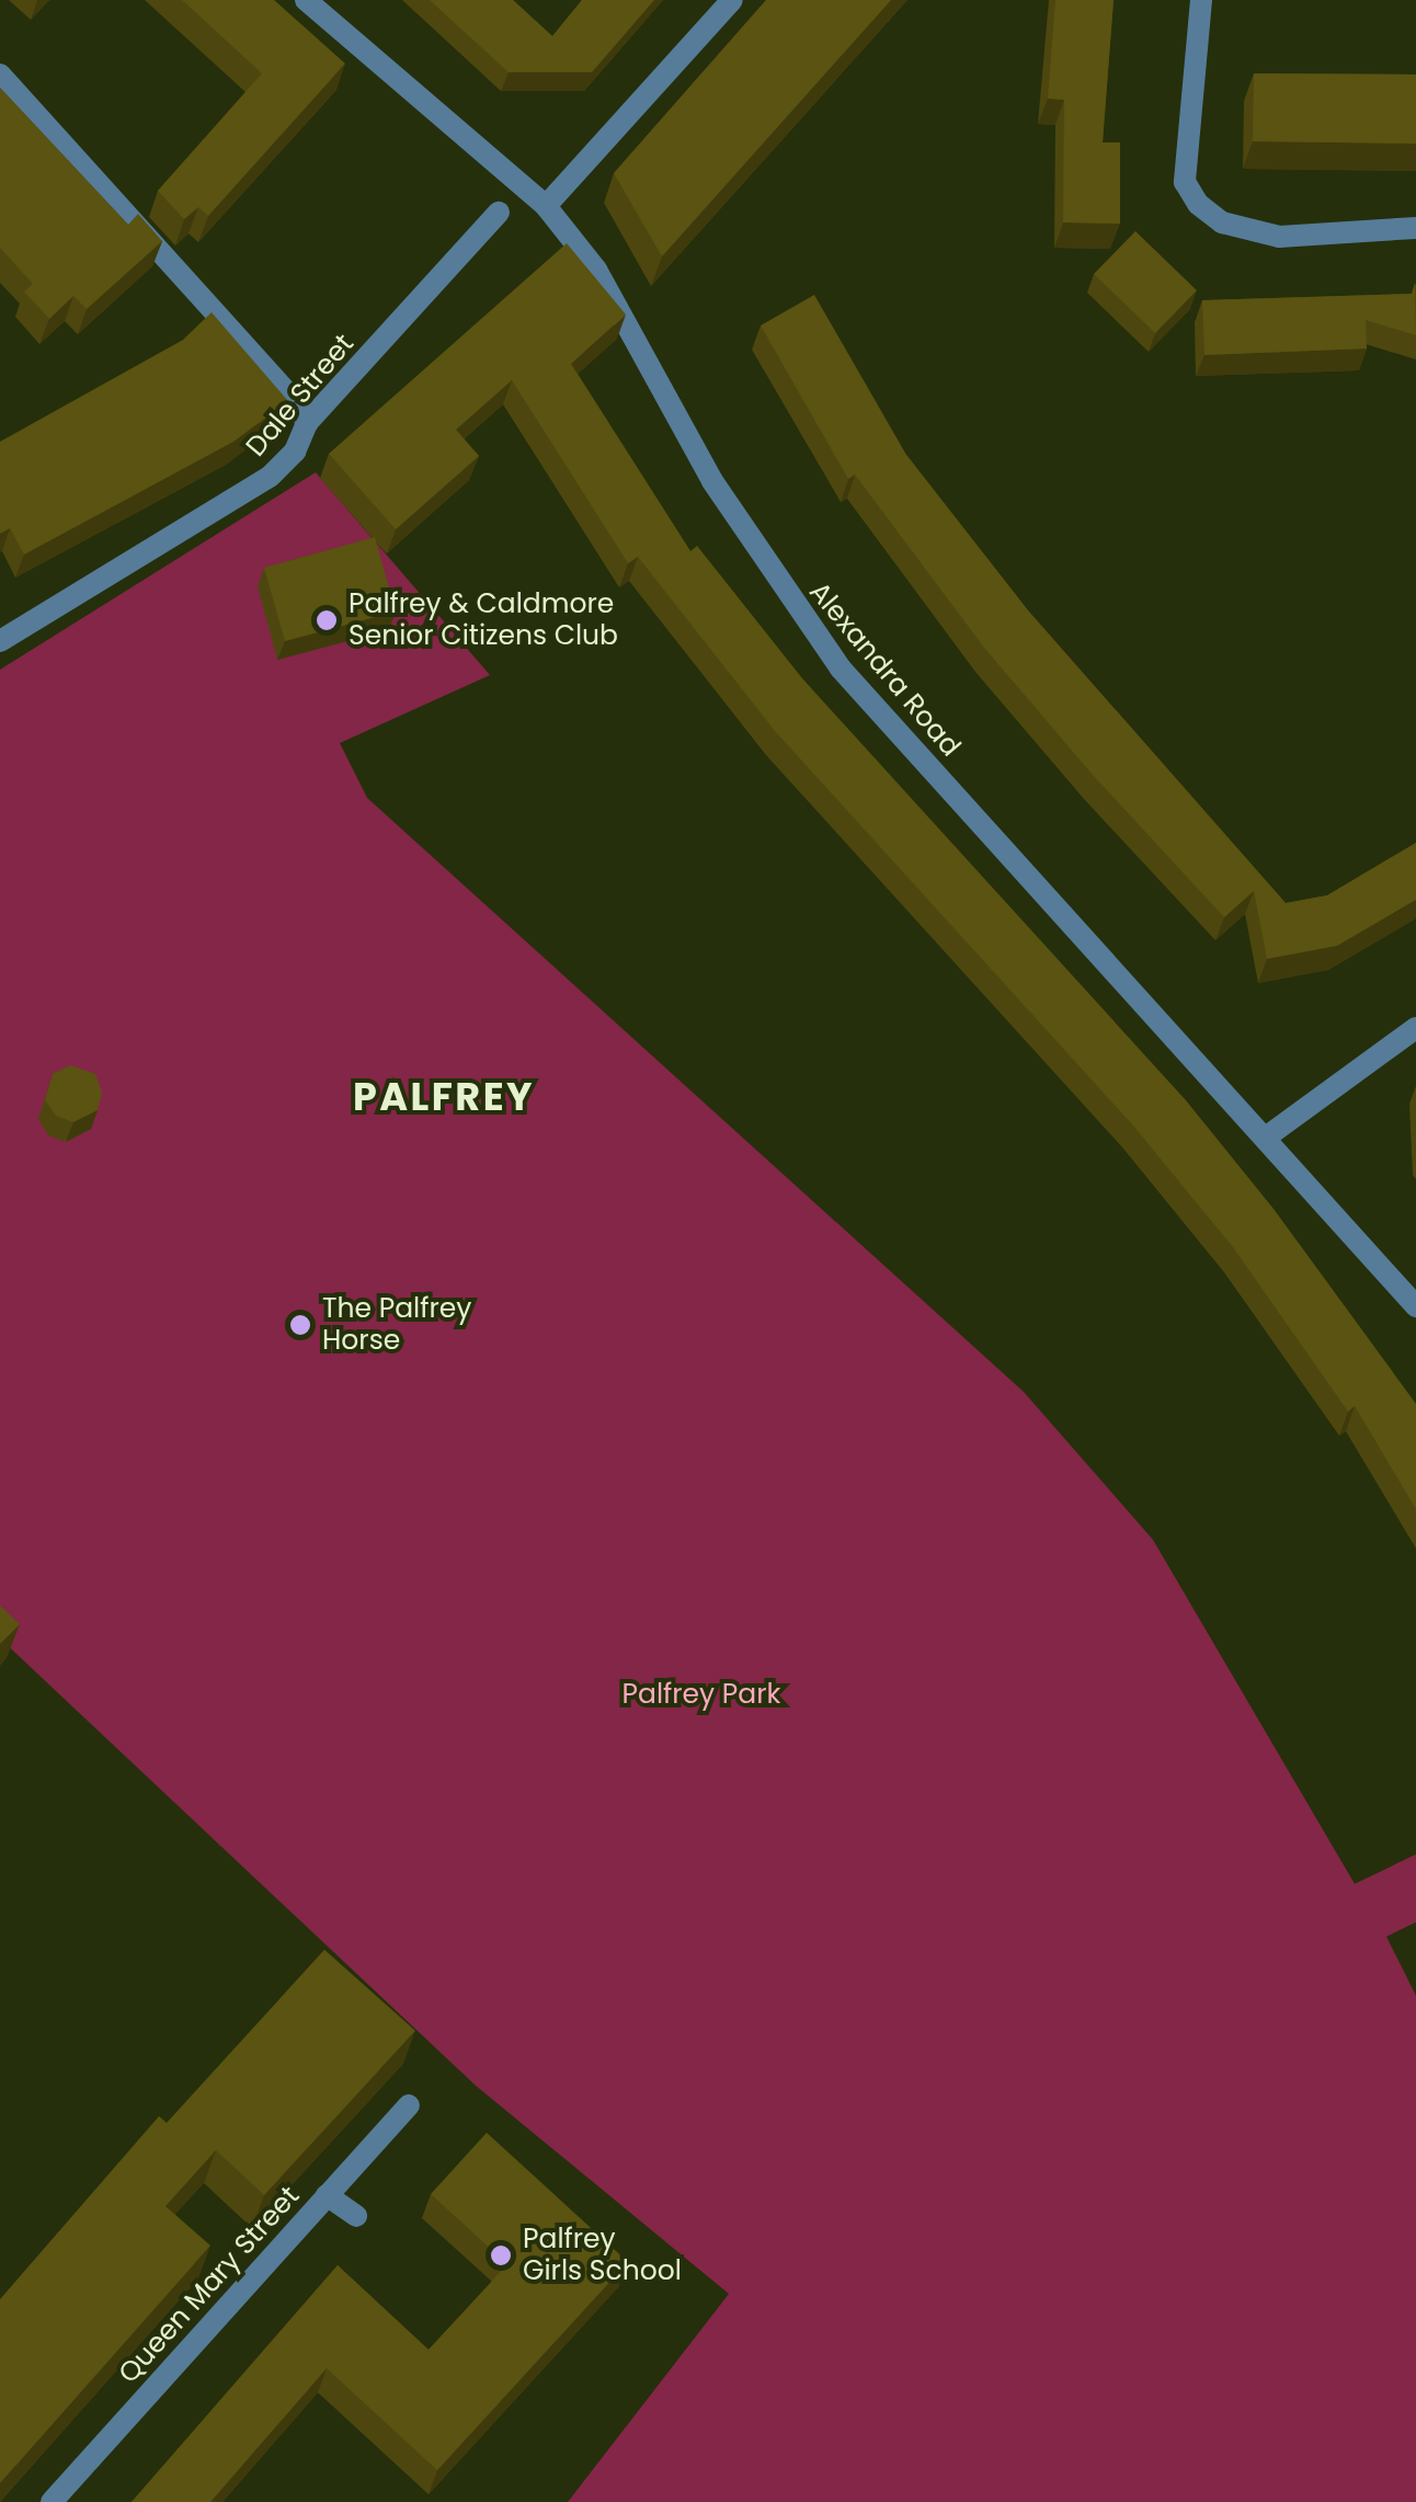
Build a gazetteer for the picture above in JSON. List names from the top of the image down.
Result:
{
  "streets": {
    "street": ["Dale Street", "Alexandra Road", "Queen Mary Street"]
  },
  "districts": ["PALFREY"],
  "parks": ["Palfrey Park"],
  "places": ["Palfrey & Caldmore Senior Citizens Club", "The Palfrey Horse", "Palfrey Girls School"]
}
